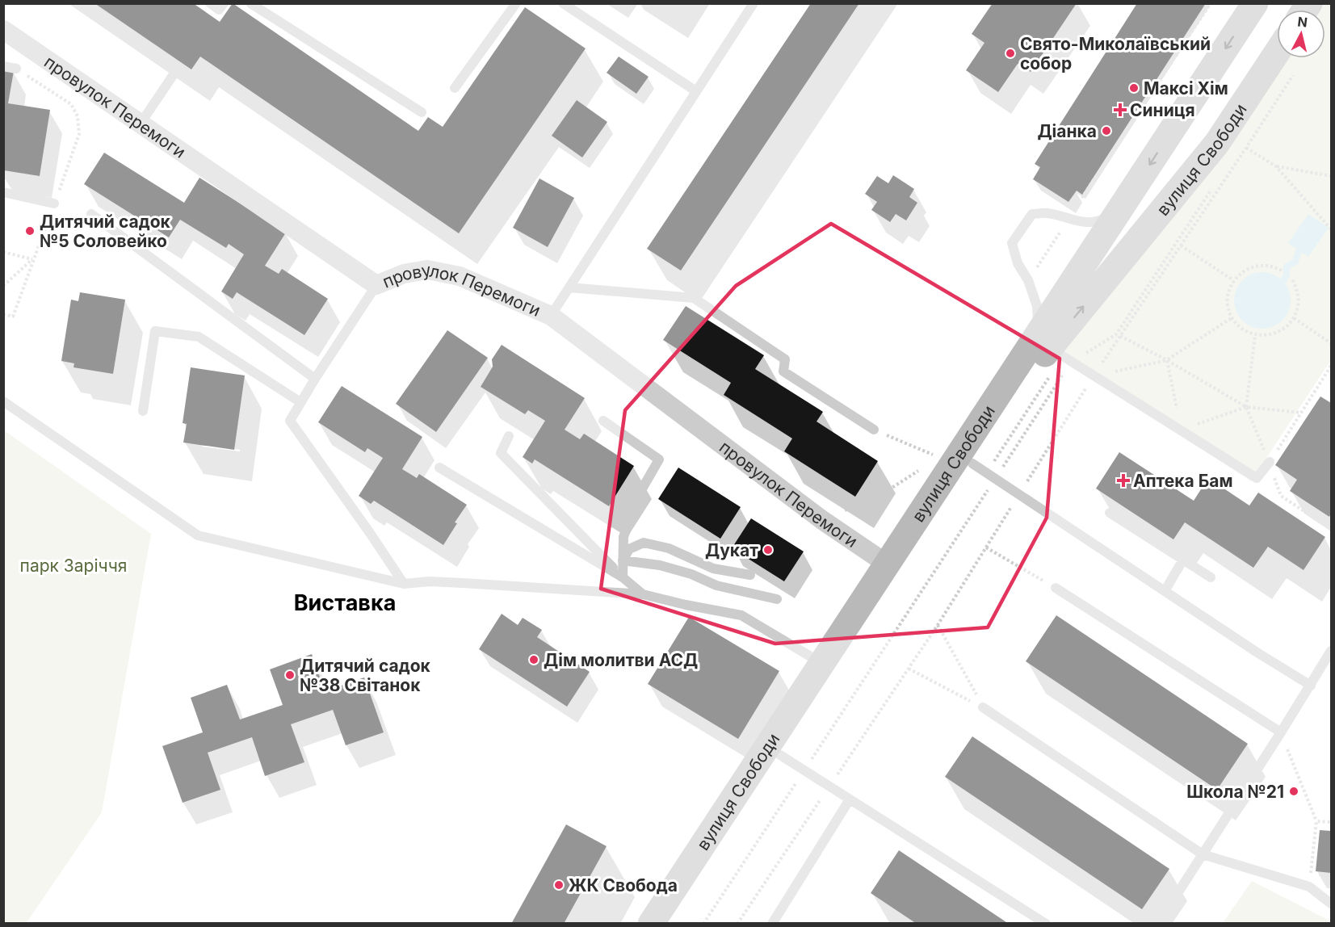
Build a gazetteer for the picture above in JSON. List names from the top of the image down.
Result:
{
  "streets": {
    "main road": ["вулиця Свободи"],
    "street": ["провулок Перемоги"]
  },
  "crossings": [
    ["провулок Перемоги", "вулиця Свободи"]
  ],
  "districts": ["Виставка"],
  "parks": ["парк Заріччя"],
  "places": {
    "other": [
      "Свято-Миколаївський собор",
      "Максі Хім",
      "Діанка",
      "Дитячий садок №5 Соловейко",
      "Дукат",
      "Дім молитви АСД",
      "Дитячий садок №38 Світанок",
      "Школа №21",
      "ЖК Свобода"
    ],
    "health": ["Синиця", "Аптека Бам"]
  },
  "north": "top"
}
